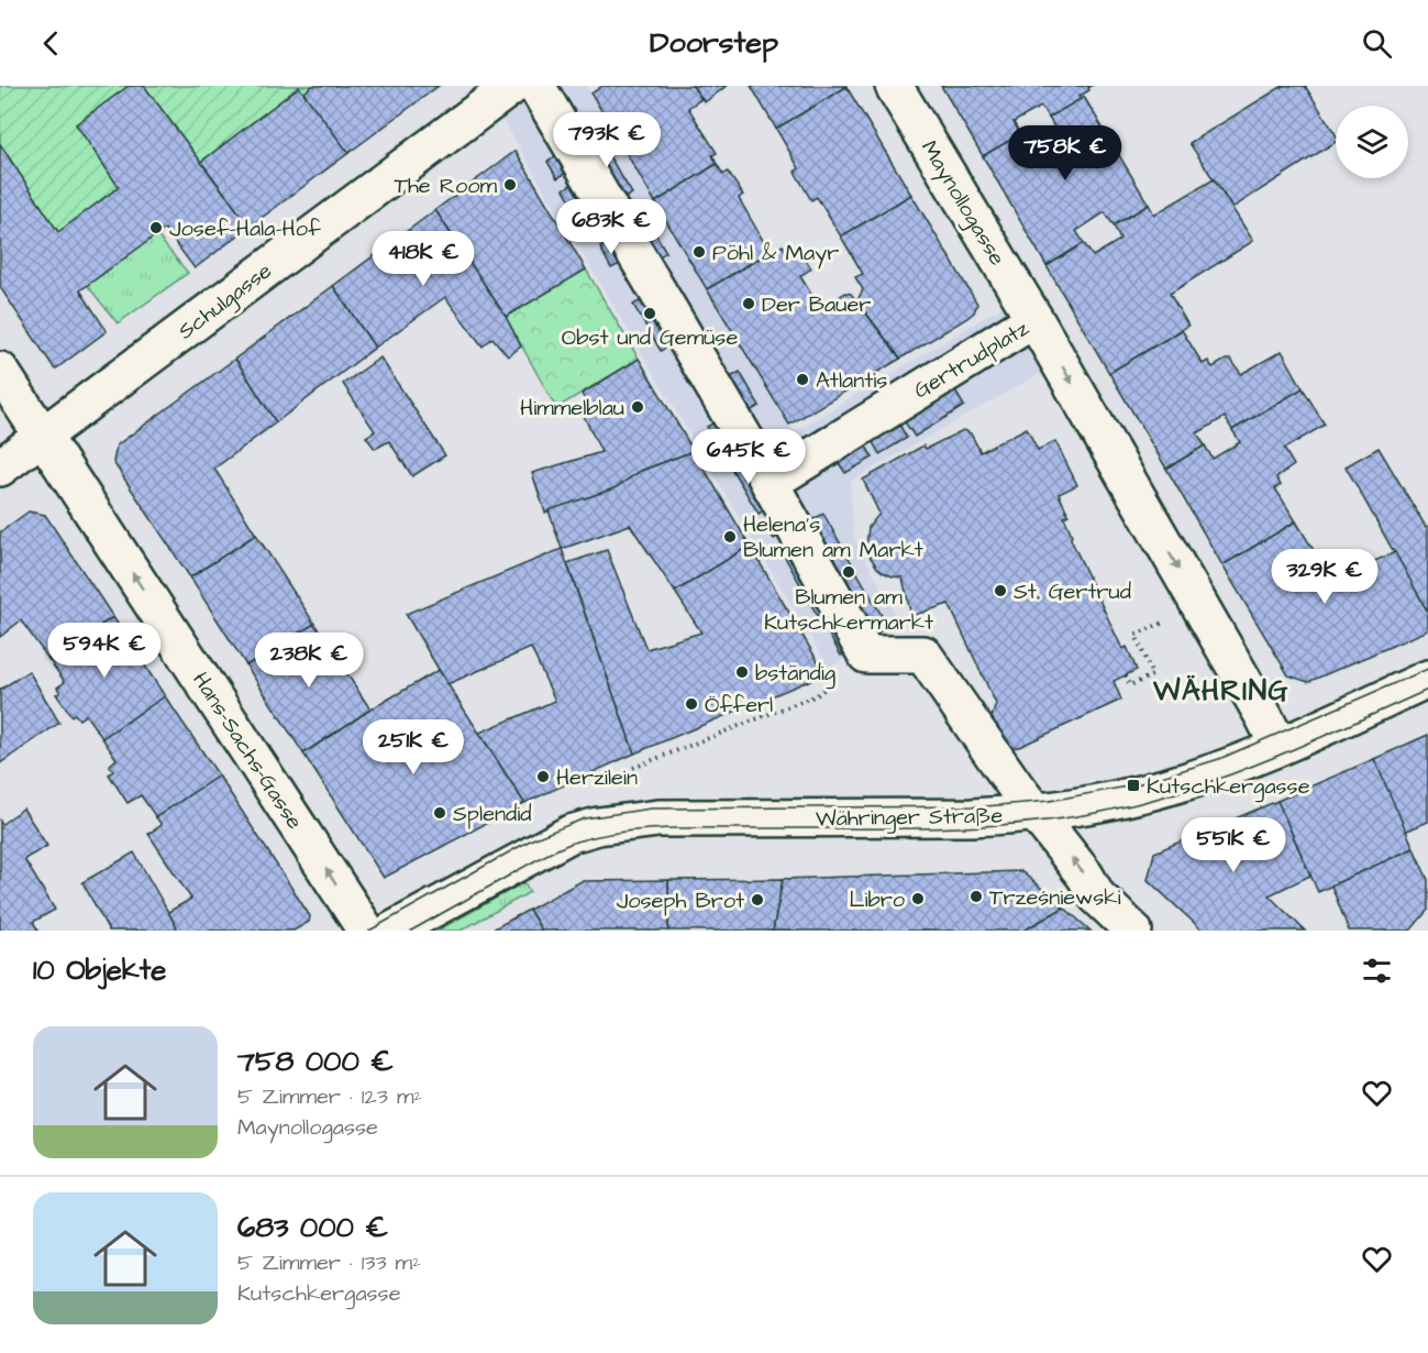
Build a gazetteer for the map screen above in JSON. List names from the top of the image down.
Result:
{
  "streets": {
    "street": [
      "Maynollogasse",
      "Schulgasse",
      "Gertrudplatz",
      "Hans-Sachs-Gasse",
      "Währinger Straße"
    ]
  },
  "crossings": [
    ["Maynollogasse", "Gertrudplatz"],
    ["Schulgasse", "Hans-Sachs-Gasse"],
    ["Gertrudplatz", "Währinger Straße"]
  ],
  "one_way": ["Hans-Sachs-Gasse"],
  "districts": ["WÄHRING"],
  "places": {
    "other": [
      "The Room",
      "Josef-Hala-Hof",
      "Pöhl & Mayr",
      "Der Bauer",
      "Obst und Gemüse",
      "Atlantis",
      "Himmelblau",
      "Helena's Blumen am Markt",
      "Blumen am Kutschkermarkt",
      "St. Gertrud",
      "bständig",
      "Öfferl",
      "Herzilein",
      "Splendid",
      "Trześniewski",
      "Libro",
      "Joseph Brot"
    ],
    "transit": ["Kutschkergasse"]
  },
  "page": {
    "header": "Doorstep",
    "price": [
      "793K €",
      "758K €",
      "683K €",
      "418K €",
      "645K €",
      "329K €",
      "594K €",
      "238K €",
      "251K €",
      "551K €"
    ],
    "heading": "10 Objekte",
    "list": [
      {
        "name": "758 000 €",
        "note": "5 Zimmer · 123 m² · Maynollogasse"
      },
      {
        "name": "683 000 €",
        "note": "5 Zimmer · 133 m² · Kutschkergasse"
      }
    ]
  }
}
